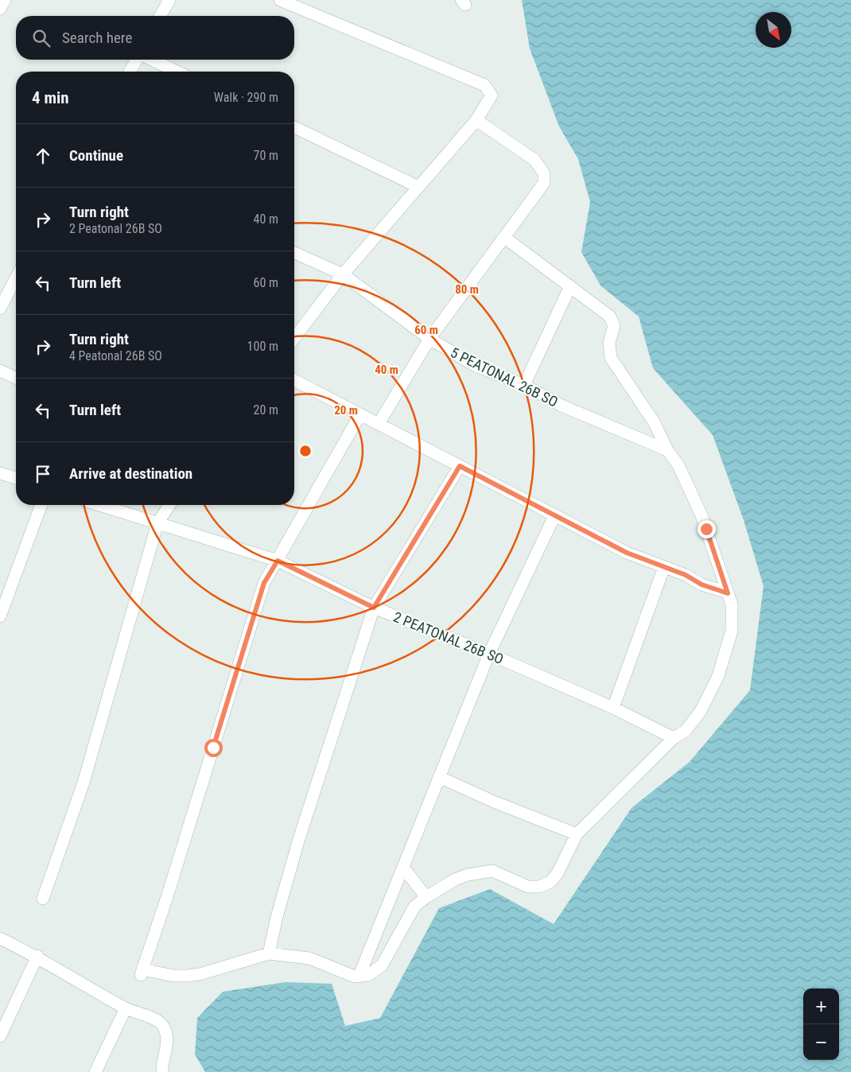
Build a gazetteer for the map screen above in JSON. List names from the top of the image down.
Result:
{
  "streets": {
    "street": ["5 PEATONAL 26B SO", "2 PEATONAL 26B SO"]
  },
  "north": "bottom right",
  "page": {
    "search": "Search here",
    "heading": ["4 min", "Walk · 290 m"],
    "list": [
      ["Continue", "70 m"],
      ["Turn right", "2 Peatonal 26B SO", "40 m"],
      ["Turn left", "60 m"],
      ["Turn right", "4 Peatonal 26B SO", "100 m"],
      ["Turn left", "20 m"],
      "Arrive at destination"
    ],
    "map_buttons": ["+", "−"]
  },
  "rings": [
    "80 m",
    "60 m",
    "40 m",
    "20 m"
  ]
}
